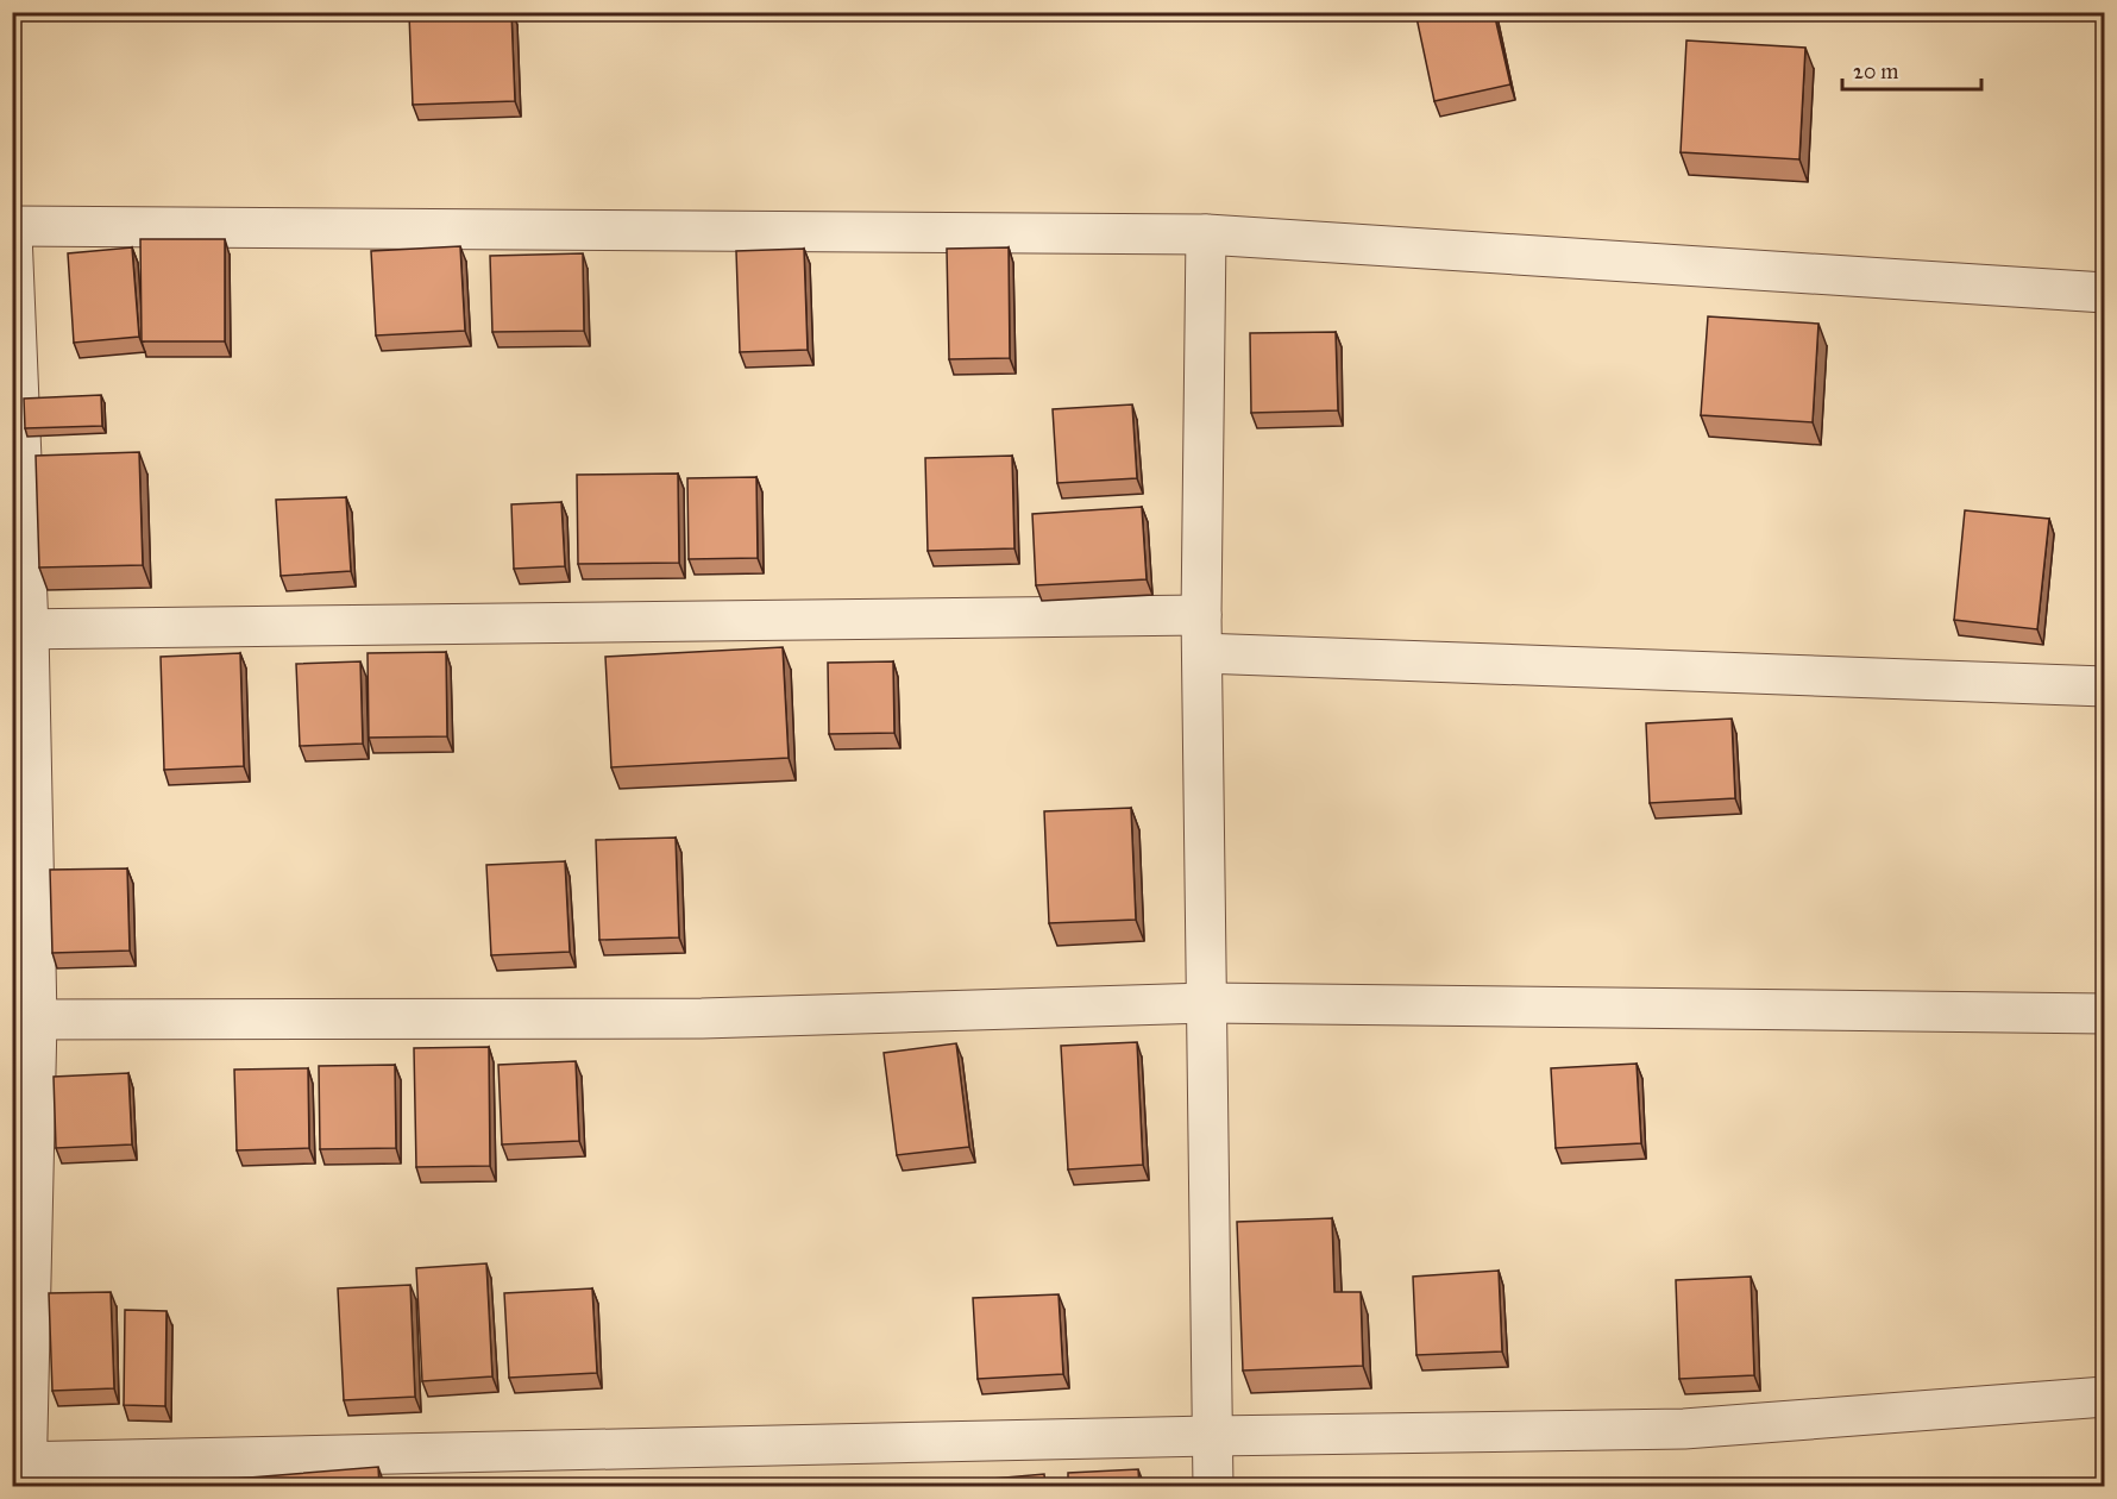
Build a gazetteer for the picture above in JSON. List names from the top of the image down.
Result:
{
  "scale_bar": "20 m"
}
